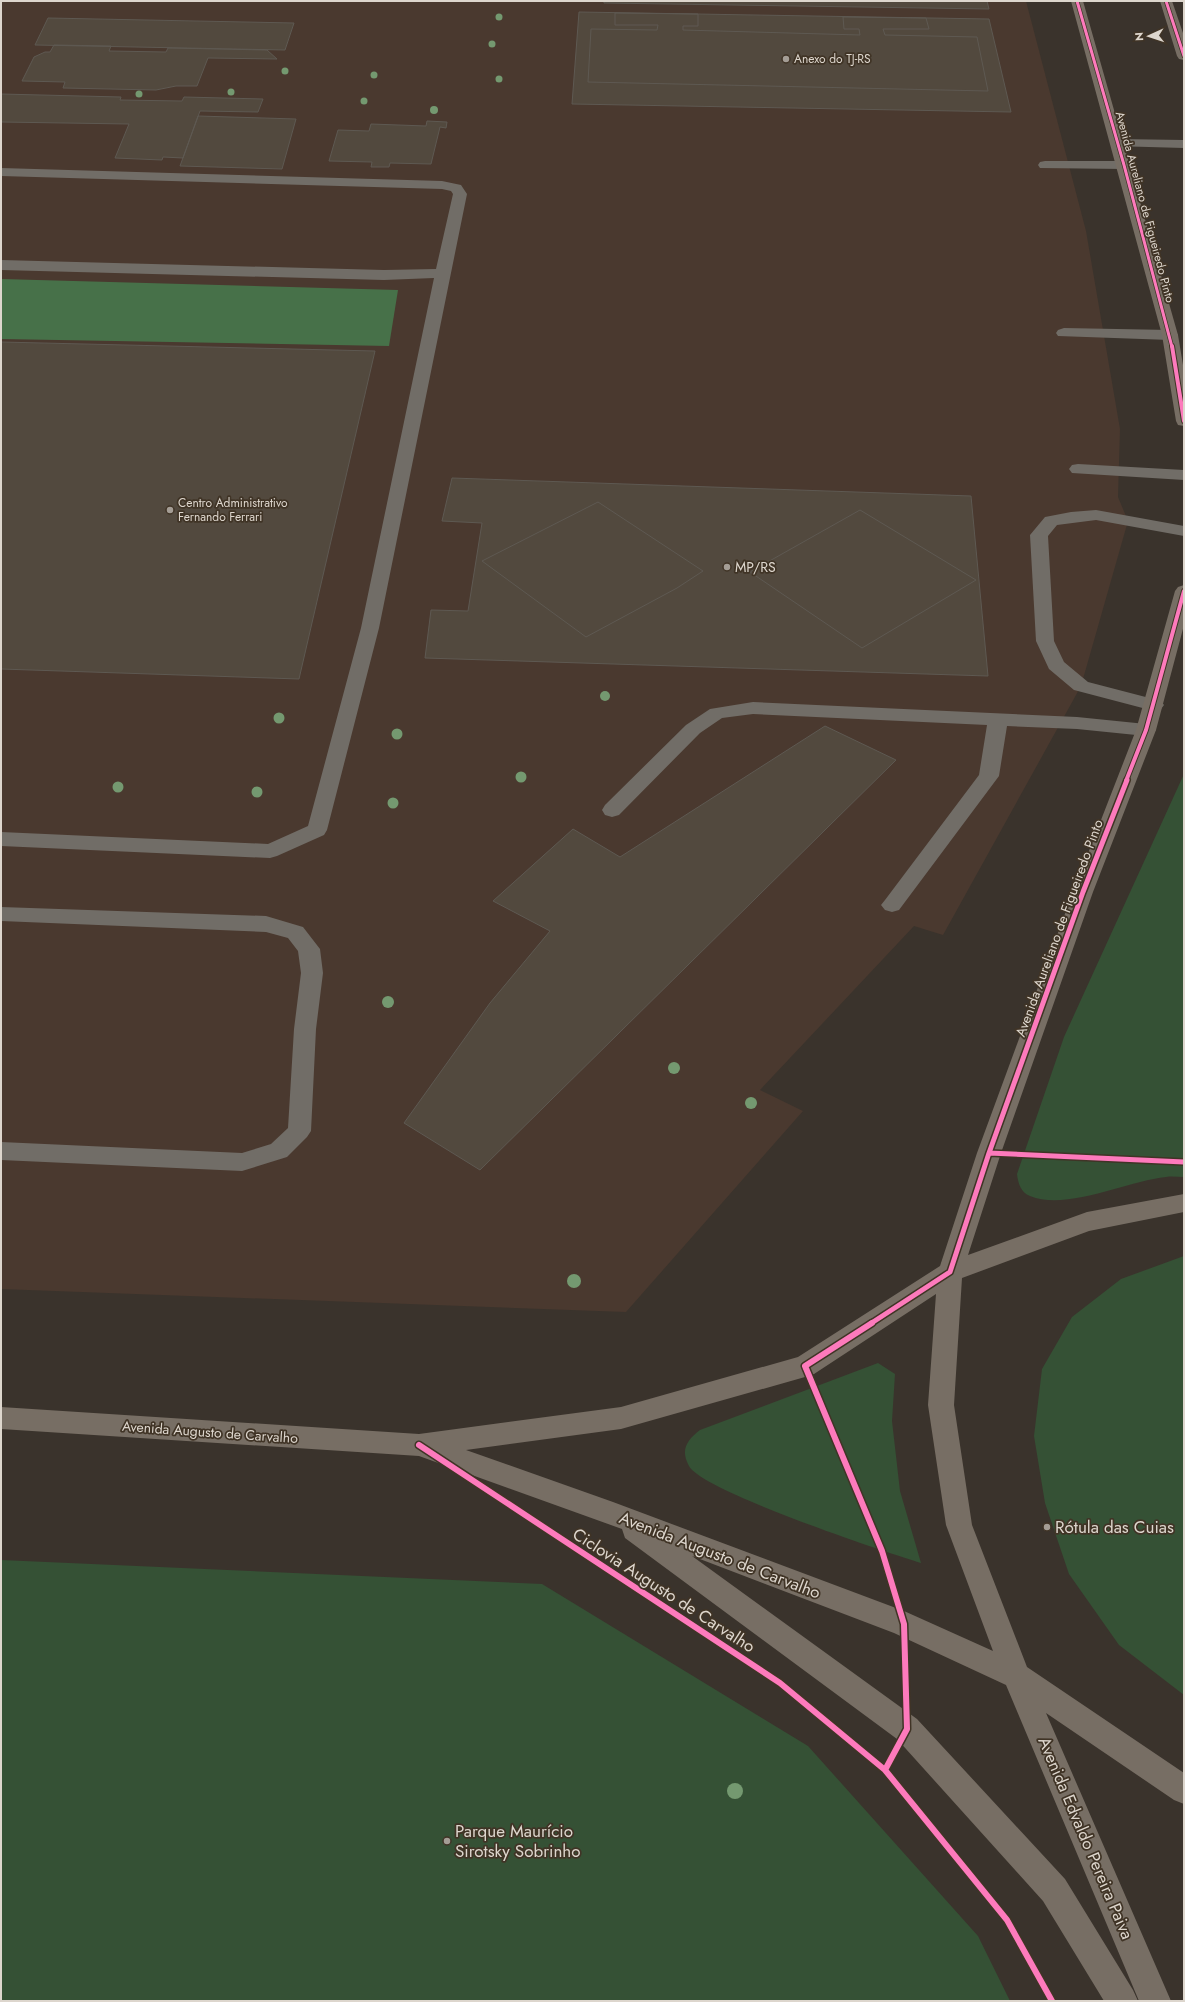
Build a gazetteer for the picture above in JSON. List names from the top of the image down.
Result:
{
  "streets": {
    "main road": ["Avenida Aureliano de Figueiredo Pinto", "Avenida Augusto de Carvalho", "Avenida Edvaldo Pereira Paiva"],
    "cycle path": ["Ciclovia Augusto de Carvalho"]
  },
  "crossings": [
    ["Avenida Aureliano de Figueiredo Pinto", "Avenida Augusto de Carvalho"],
    ["Avenida Aureliano de Figueiredo Pinto", "Avenida Edvaldo Pereira Paiva"],
    ["Avenida Augusto de Carvalho", "Avenida Edvaldo Pereira Paiva"]
  ],
  "places": [
    "Anexo do TJ-RS",
    "Centro Administrativo Fernando Ferrari",
    "MP/RS",
    "Rótula das Cuias",
    "Parque Maurício Sirotsky Sobrinho"
  ],
  "north": "left"
}
